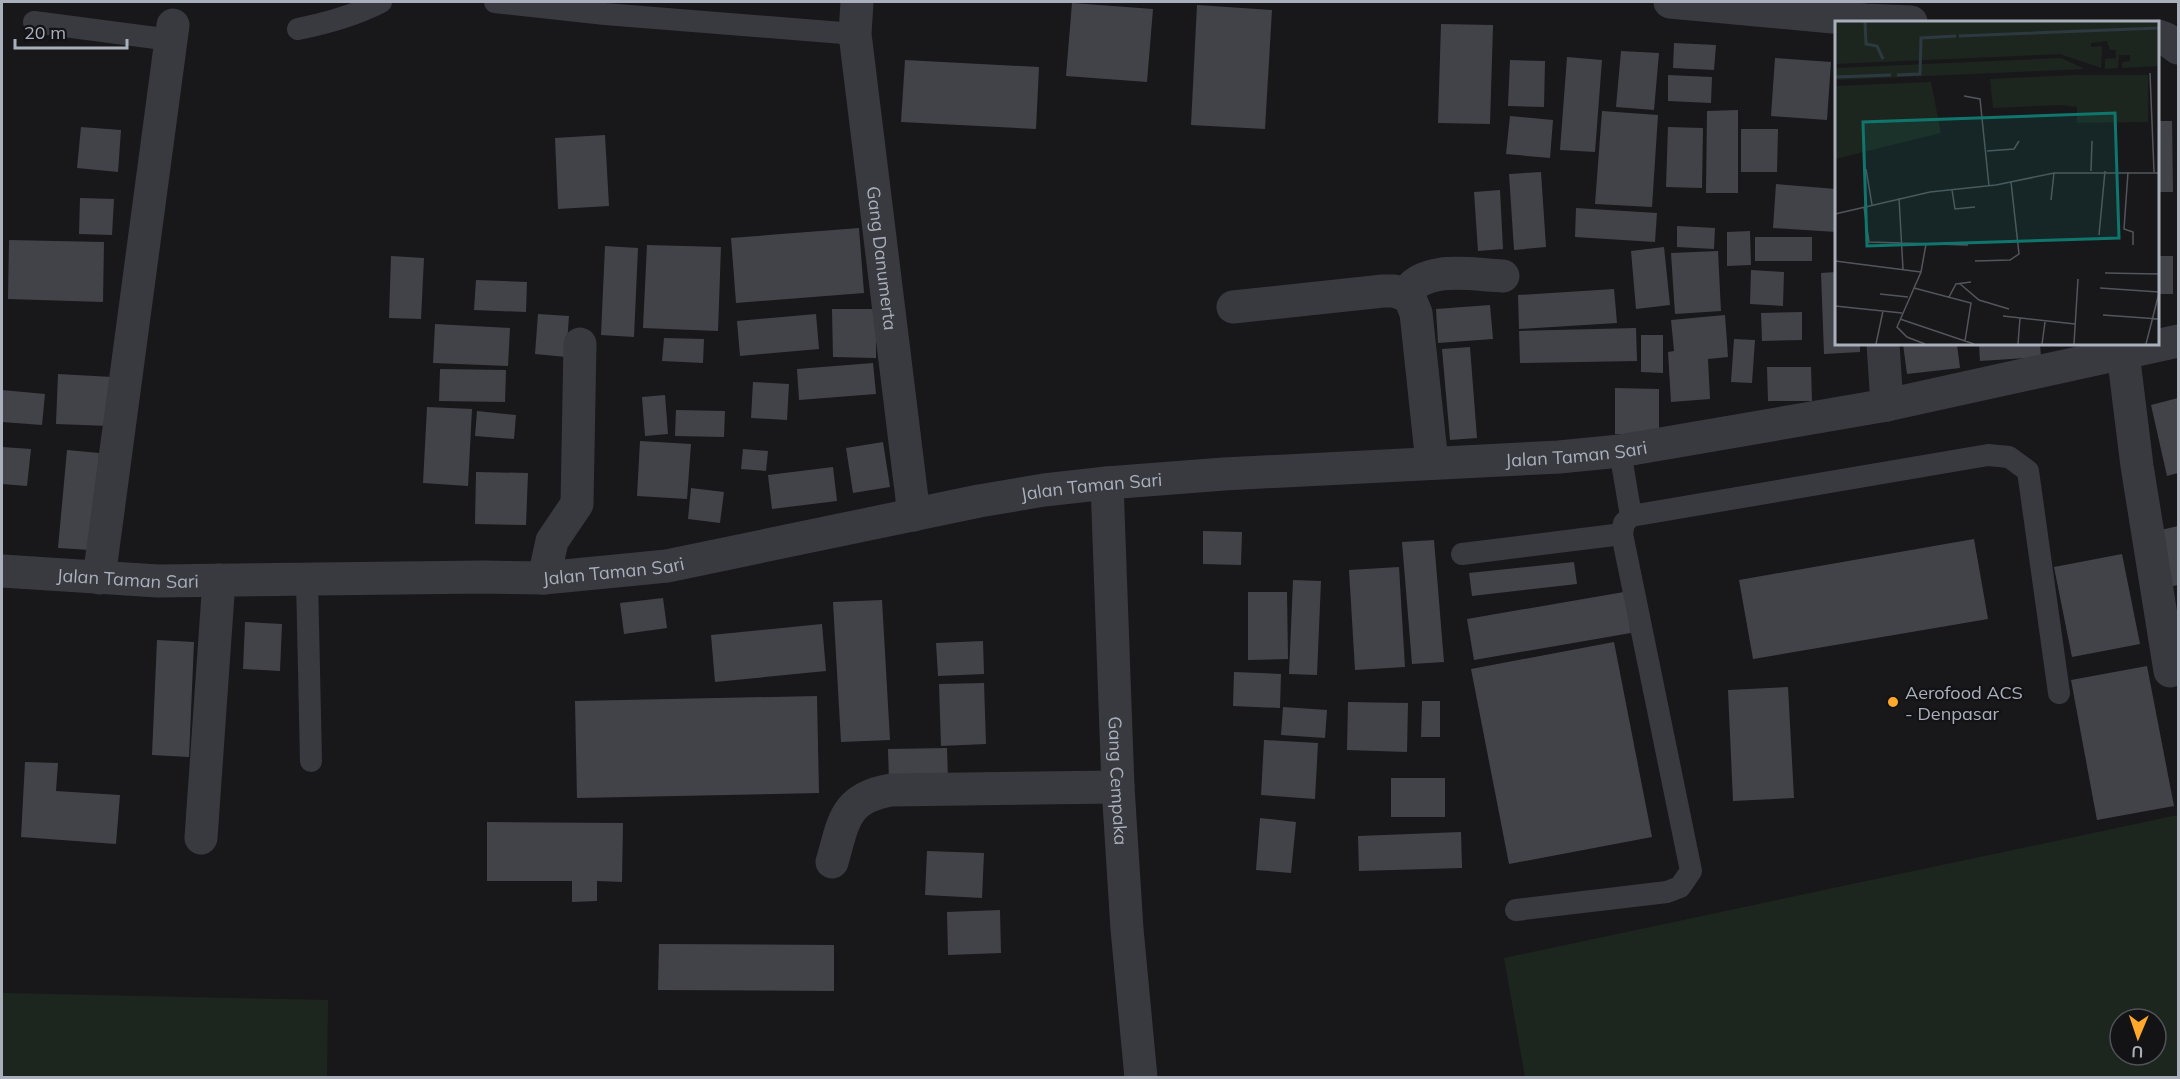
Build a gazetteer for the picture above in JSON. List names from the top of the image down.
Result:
{
  "streets": {
    "street": ["Gang Danumerta", "Jalan Taman Sari", "Gang Cempaka"]
  },
  "crossings": [
    ["Gang Danumerta", "Jalan Taman Sari"],
    ["Jalan Taman Sari", "Gang Cempaka"]
  ],
  "places": ["Aerofood ACS - Denpasar"],
  "scale_bar": "20 m",
  "north": "bottom"
}
